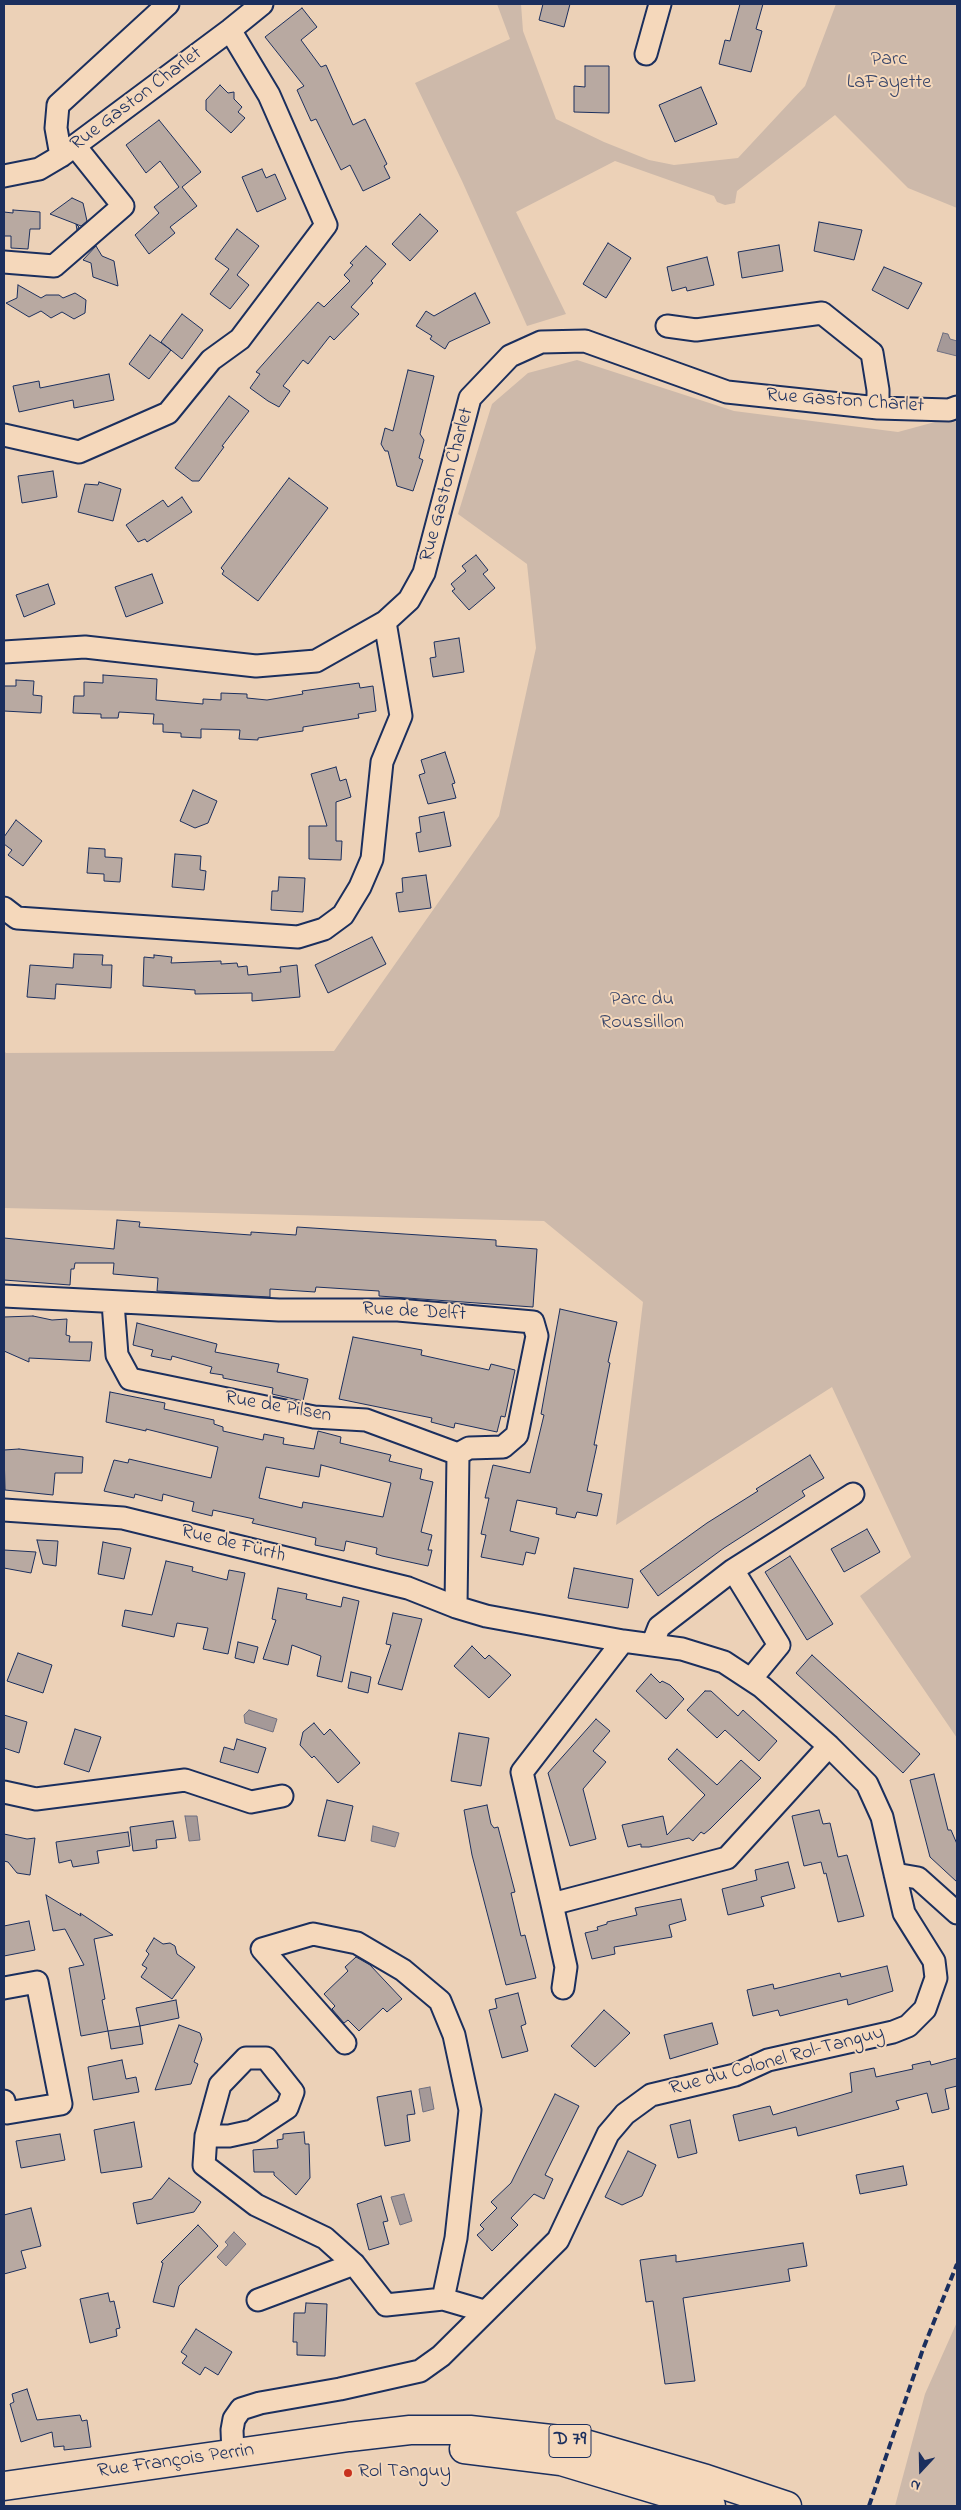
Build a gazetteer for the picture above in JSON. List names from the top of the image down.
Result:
{
  "streets": {
    "main road": ["D 79", "Rue François Perrin"],
    "street": [
      "Rue Gaston Charlet",
      "Rue de Delft",
      "Rue de Pilsen",
      "Rue de Fürth",
      "Rue du Colonel Rol-Tanguy"
    ]
  },
  "crossings": [
    ["Rue de Delft", "Rue de Pilsen"],
    ["Rue de Fürth", "Rue du Colonel Rol-Tanguy"],
    ["Rue du Colonel Rol-Tanguy", "Rue François Perrin"],
    ["D 79", "Rue François Perrin"]
  ],
  "parks": ["Parc LaFayette", "Parc du Roussillon"],
  "places": ["Rol Tanguy"],
  "north": "bottom"
}
